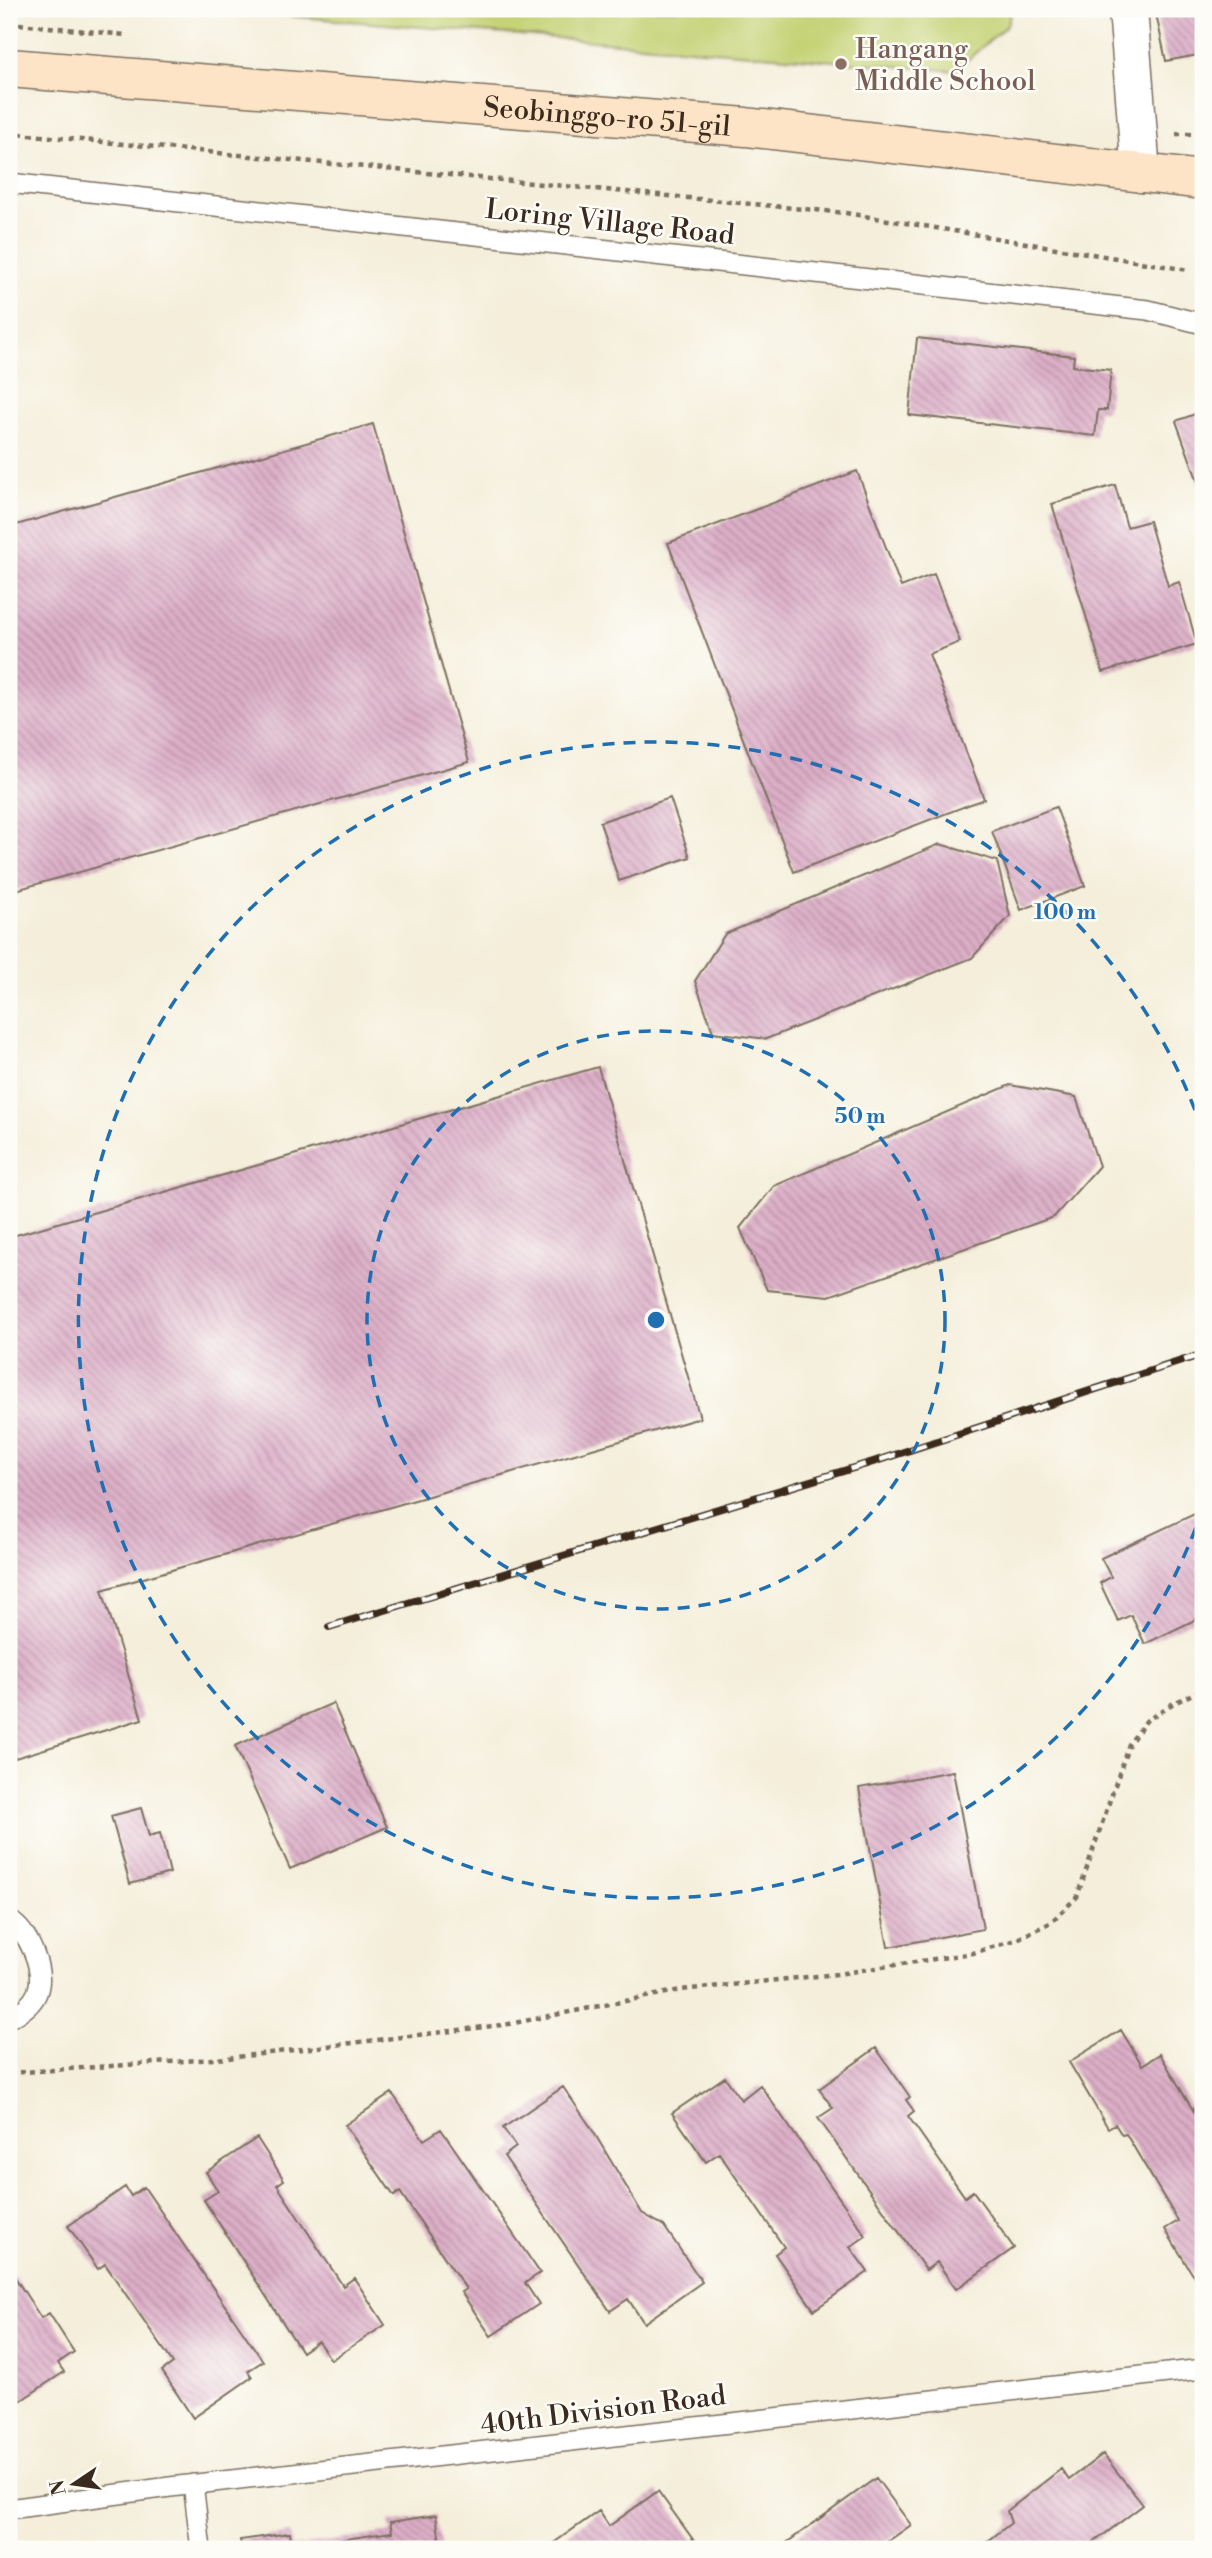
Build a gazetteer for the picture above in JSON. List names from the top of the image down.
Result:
{
  "streets": {
    "main road": ["Seobinggo-ro 51-gil"],
    "lane": ["Loring Village Road", "40th Division Road"]
  },
  "places": ["Hangang Middle School"],
  "north": "left",
  "rings": ["100 m", "50 m"]
}
